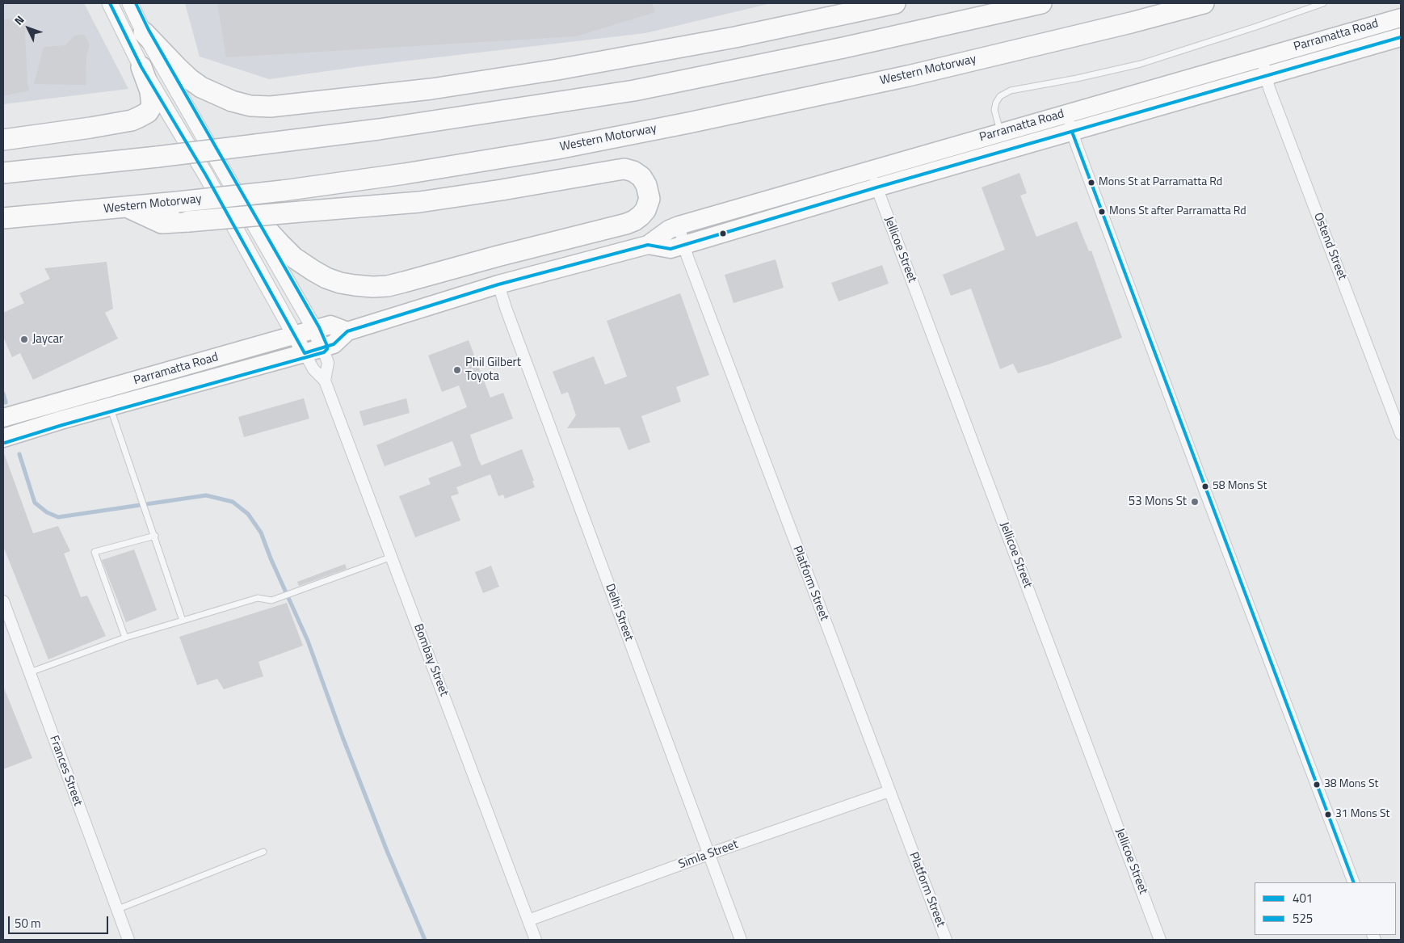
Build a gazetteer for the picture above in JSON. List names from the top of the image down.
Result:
{
  "streets": {
    "highway": ["Parramatta Road", "Western Motorway"],
    "street": [
      "Ostend Street",
      "Jellicoe Street",
      "Platform Street",
      "Delhi Street",
      "Bombay Street",
      "Frances Street",
      "Simla Street"
    ]
  },
  "crossings": [
    ["Parramatta Road", "Ostend Street"],
    ["Parramatta Road", "Jellicoe Street"],
    ["Parramatta Road", "Platform Street"],
    ["Parramatta Road", "Delhi Street"],
    ["Parramatta Road", "Bombay Street"],
    ["Platform Street", "Simla Street"],
    ["Delhi Street", "Simla Street"],
    ["Bombay Street", "Simla Street"]
  ],
  "places": [
    "Mons St at Parramatta Rd",
    "Mons St after Parramatta Rd",
    "Jaycar",
    "Phil Gilbert Toyota",
    "58 Mons St",
    "53 Mons St",
    "38 Mons St",
    "31 Mons St"
  ],
  "lines": ["transit line 401", "transit line 525"],
  "legend": ["401", "525"],
  "scale_bar": "50 m",
  "north": "top left"
}
